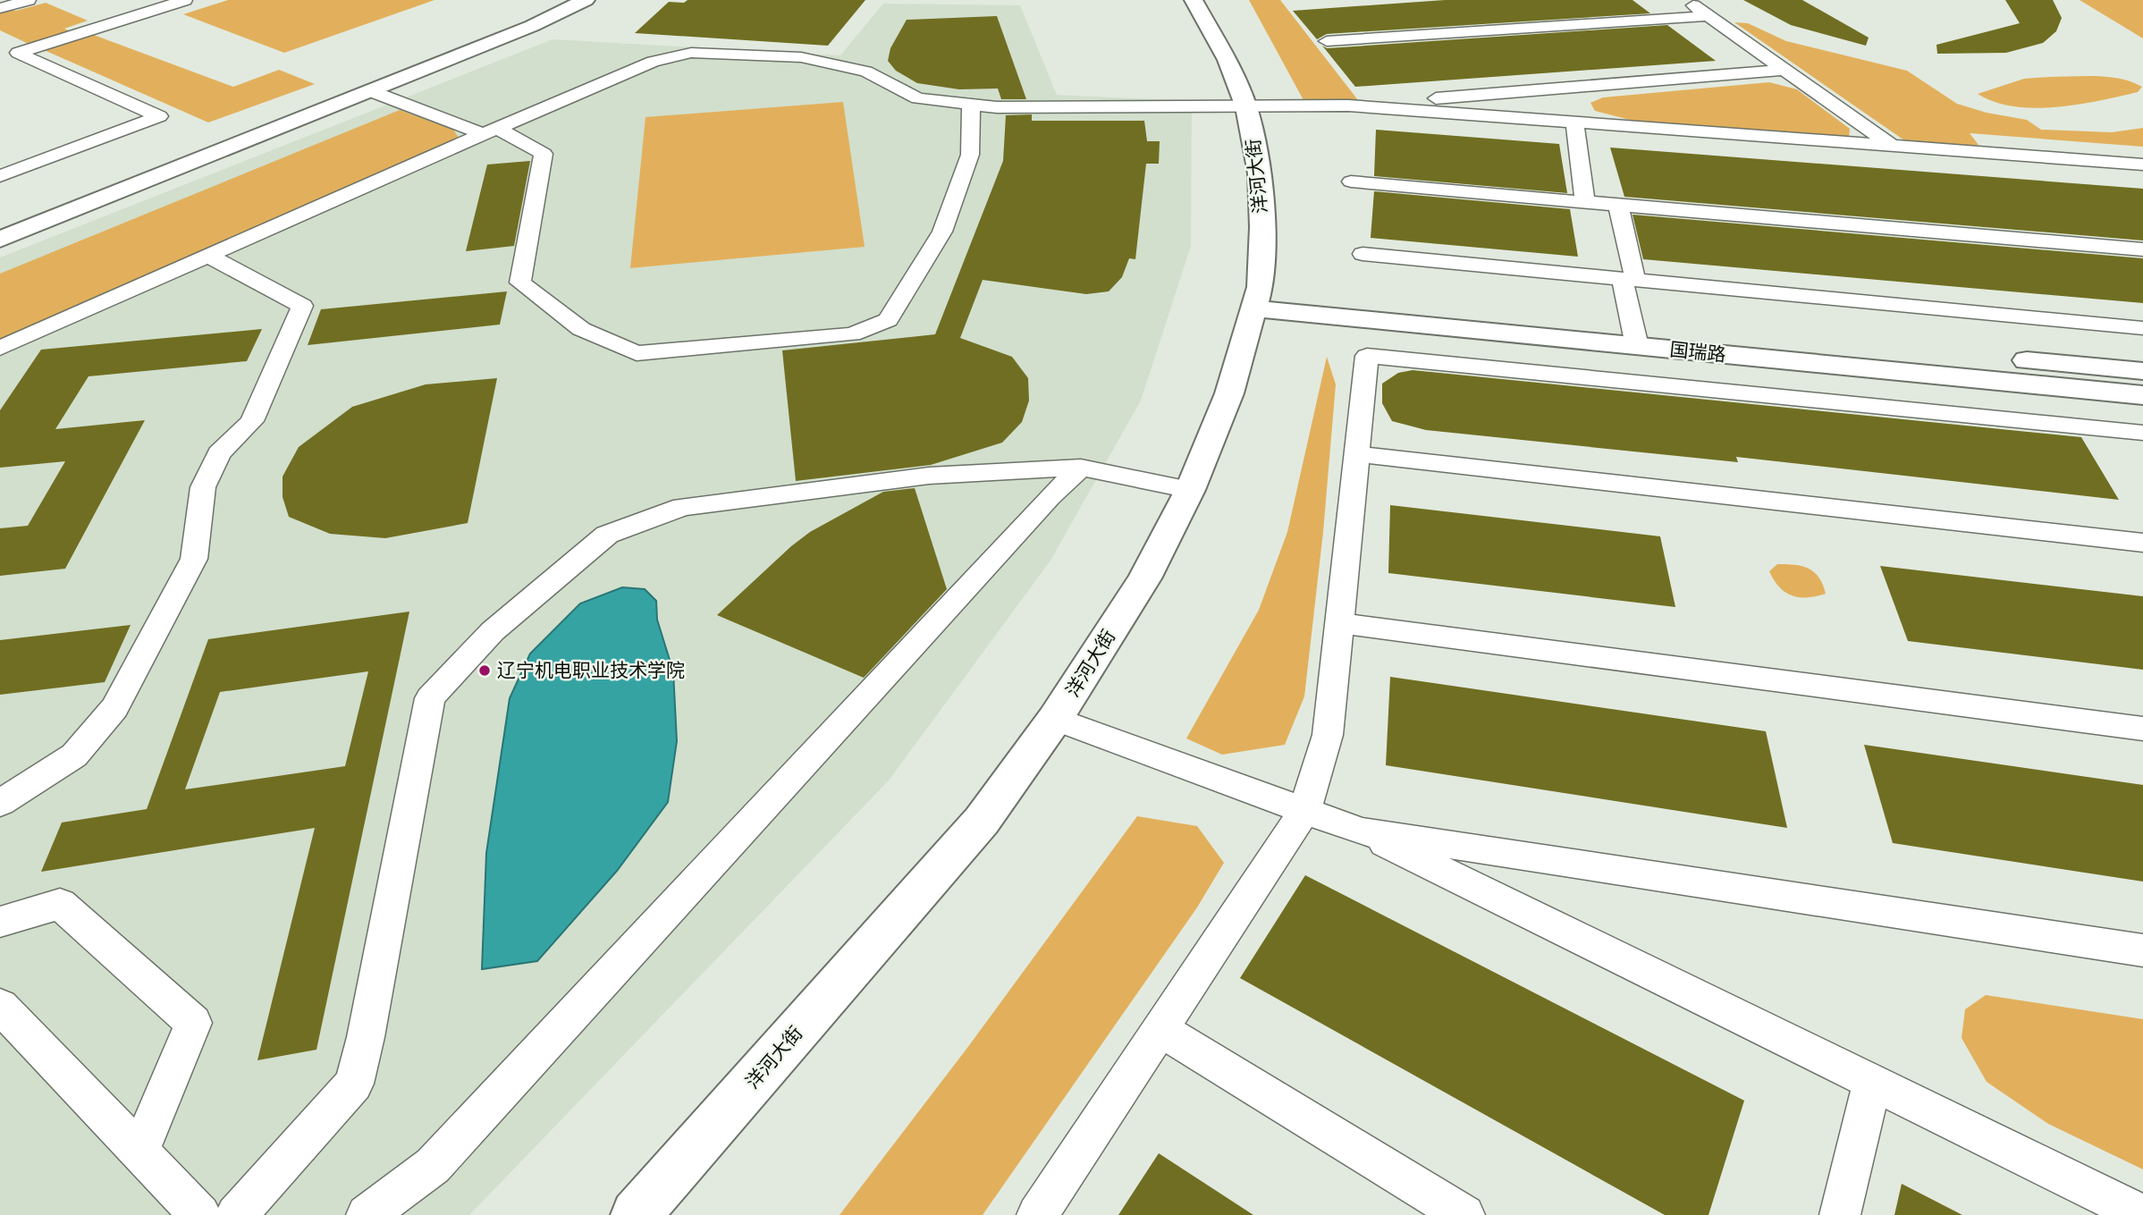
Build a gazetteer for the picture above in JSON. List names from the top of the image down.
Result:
{
  "streets": {
    "street": ["洋河大街", "国瑞路"]
  },
  "crossings": [
    ["洋河大街", "国瑞路"]
  ],
  "places": ["辽宁机电职业技术学院"]
}
